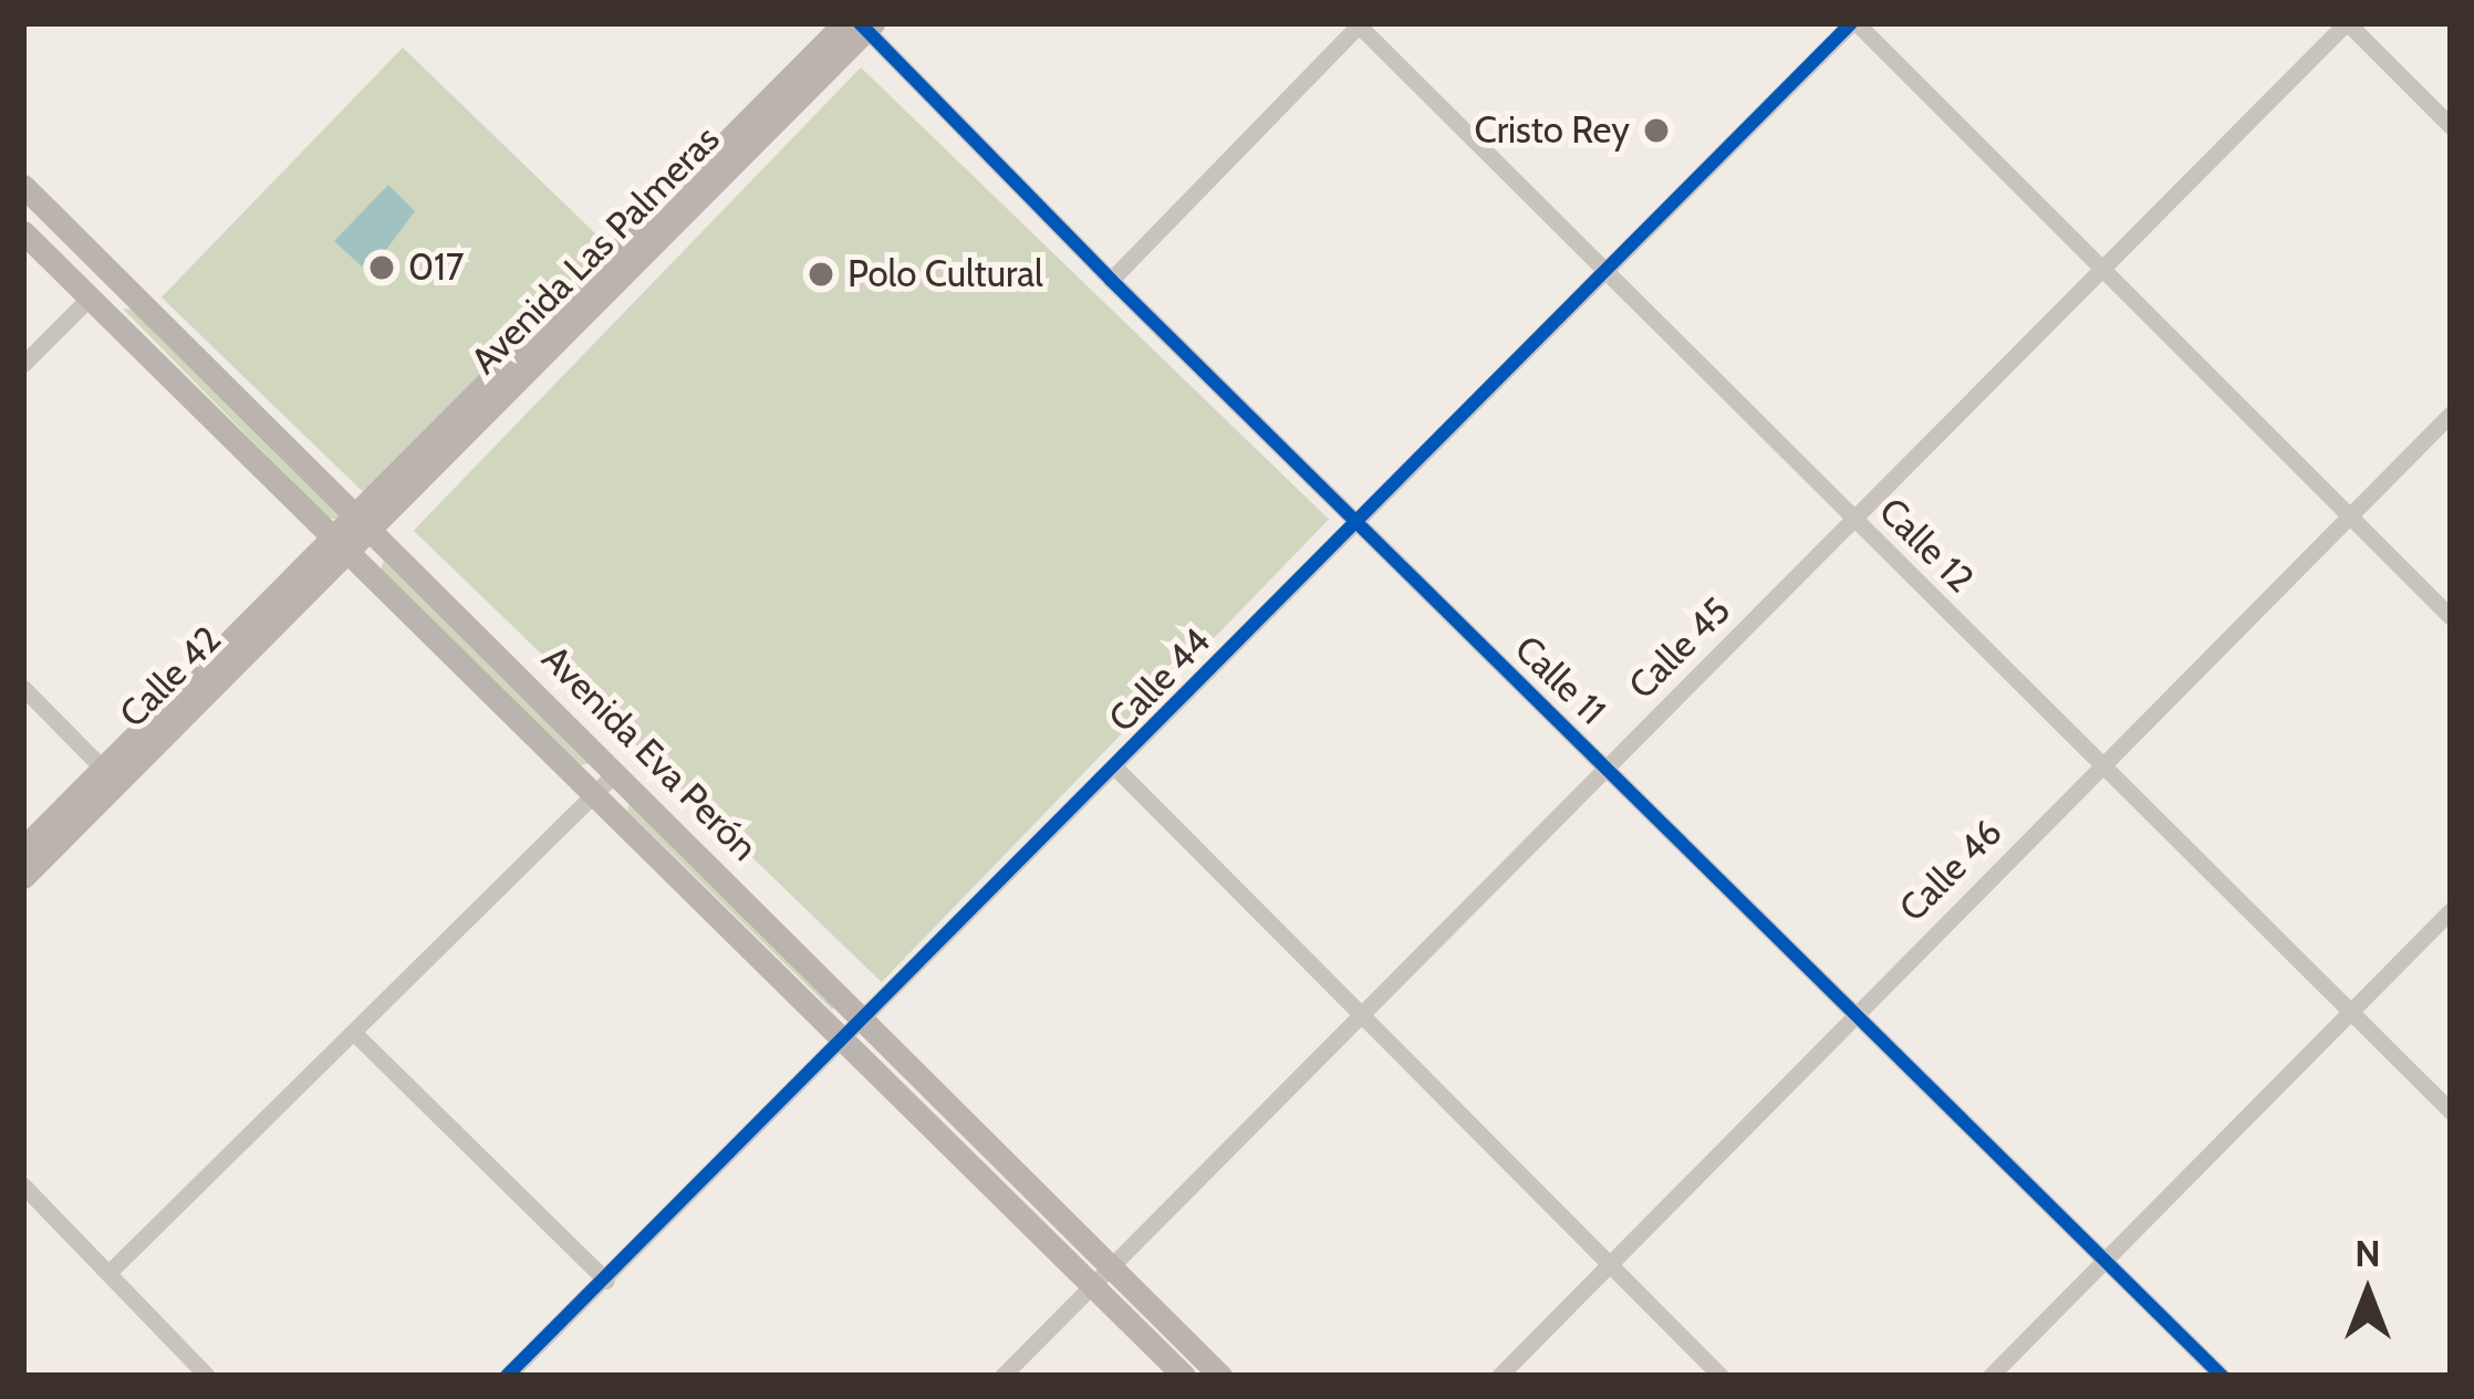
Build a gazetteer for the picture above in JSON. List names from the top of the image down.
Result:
{
  "streets": {
    "main road": ["Avenida Las Palmeras", "Calle 42", "Avenida Eva Perón"],
    "street": [
      "Calle 12",
      "Calle 45",
      "Calle 44",
      "Calle 11",
      "Calle 46"
    ]
  },
  "crossings": [
    ["Avenida Las Palmeras", "Calle 42"],
    ["Avenida Las Palmeras", "Calle 11"],
    ["Avenida Las Palmeras", "Avenida Eva Perón"],
    ["Calle 12", "Calle 45"],
    ["Calle 12", "Calle 44"],
    ["Calle 12", "Calle 46"],
    ["Calle 45", "Calle 11"],
    ["Calle 45", "Avenida Eva Perón"],
    ["Calle 42", "Avenida Eva Perón"],
    ["Calle 44", "Calle 11"],
    ["Calle 44", "Avenida Eva Perón"],
    ["Calle 11", "Calle 46"]
  ],
  "places": ["Cristo Rey", "017", "Polo Cultural"],
  "north": "top"
}
